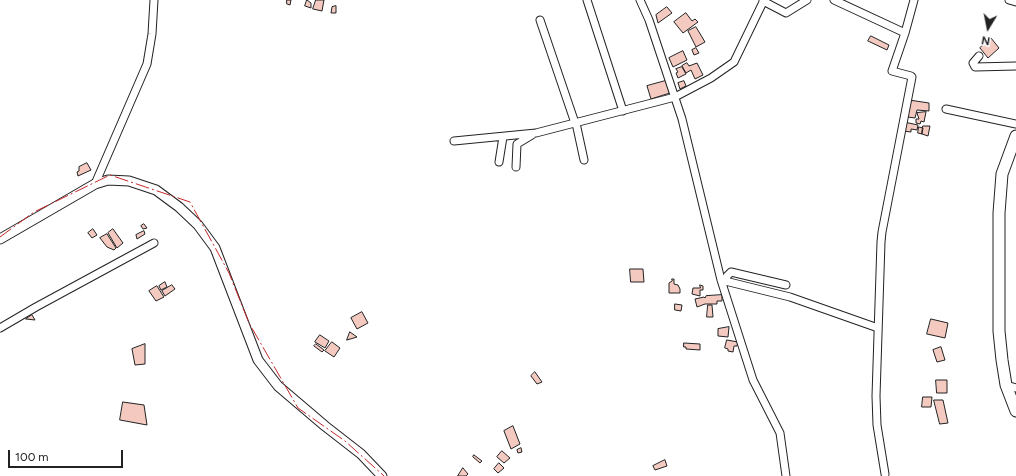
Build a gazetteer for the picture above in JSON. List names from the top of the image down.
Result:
{
  "scale_bar": "100 m",
  "north": "bottom"
}
